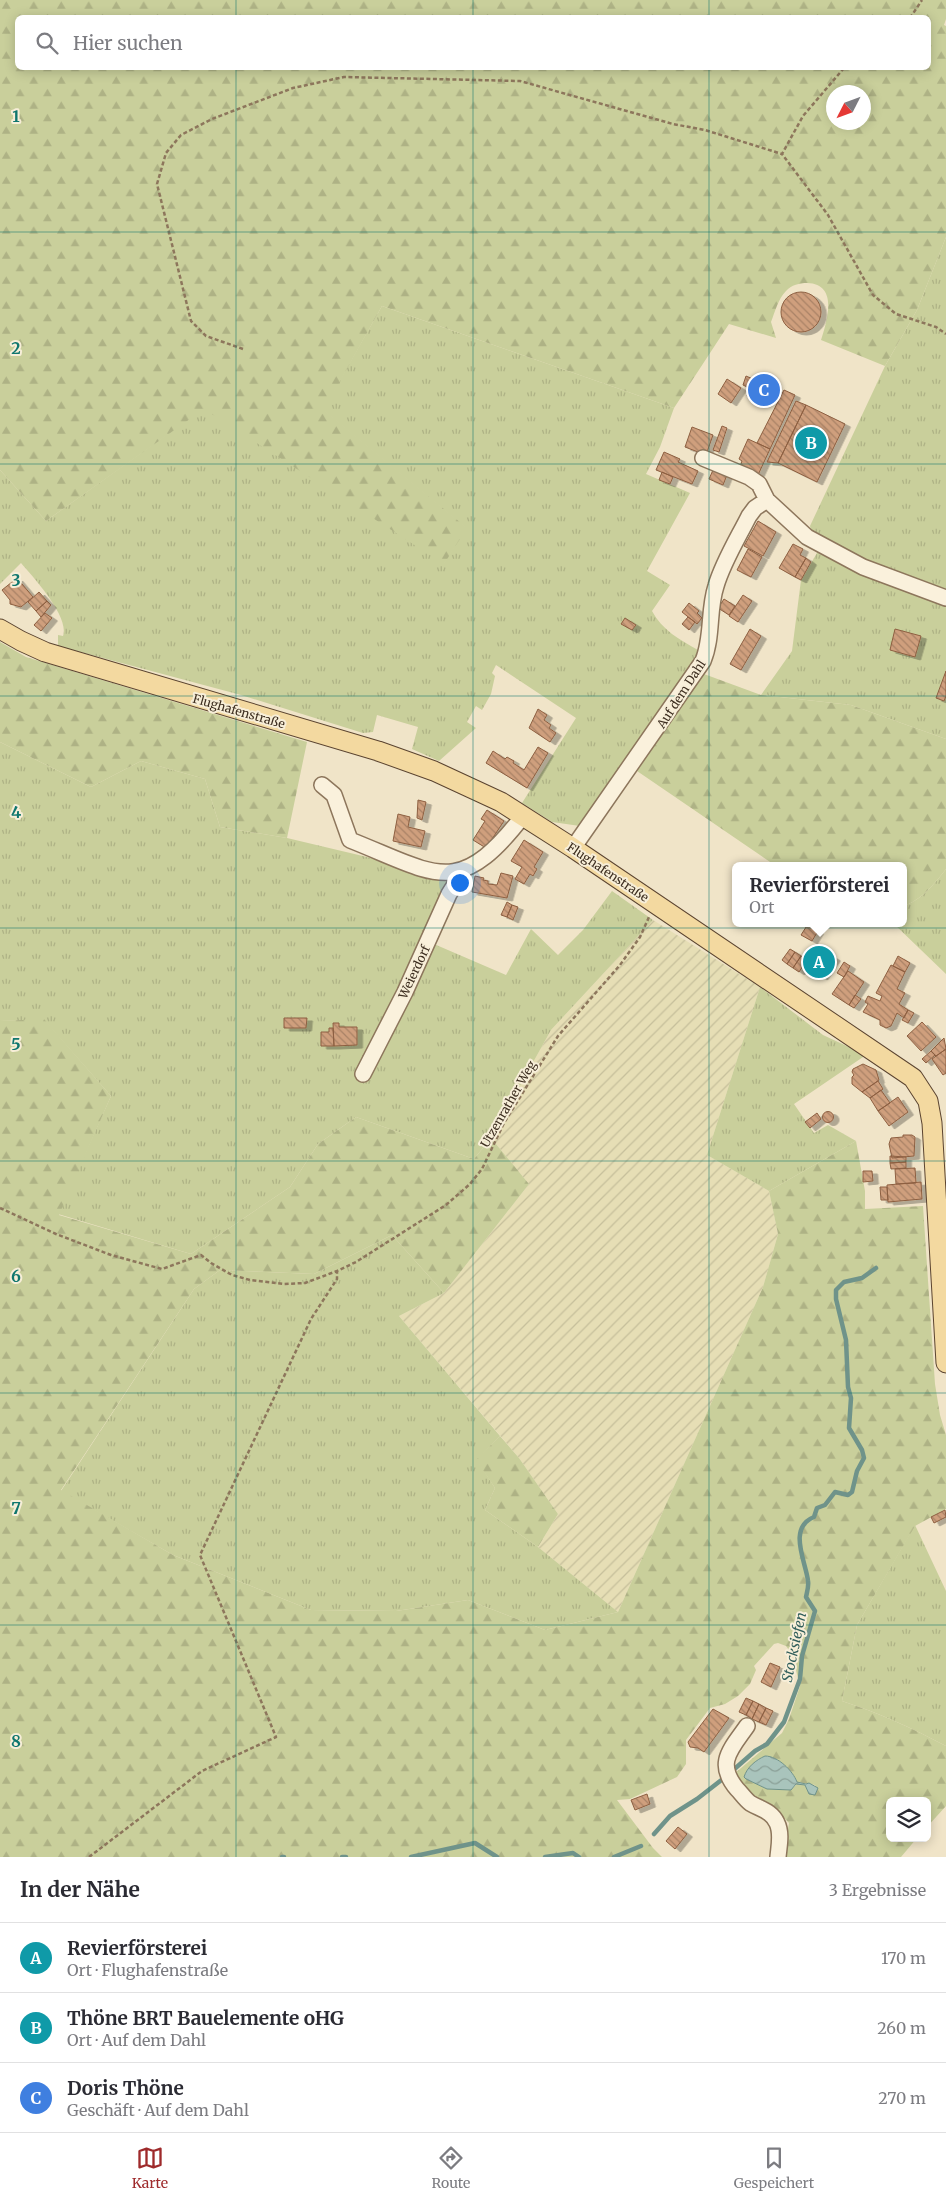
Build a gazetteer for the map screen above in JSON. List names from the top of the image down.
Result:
{
  "streets": {
    "main road": ["Flughafenstraße"],
    "street": ["Auf dem Dahl", "Weierdorf"],
    "path": ["Utzenrather Weg"]
  },
  "crossings": [
    ["Auf dem Dahl", "Flughafenstraße"],
    ["Flughafenstraße", "Weierdorf"],
    ["Flughafenstraße", "Utzenrather Weg"]
  ],
  "water": ["Stocksiefen"],
  "north": "bottom left",
  "page": {
    "search": "Hier suchen",
    "pins": ["C", "B", "A"],
    "popup": ["Revierförsterei", "Ort"],
    "heading": ["In der Nähe", "3 Ergebnisse"],
    "list": [
      {
        "mark": "A",
        "name": "Revierförsterei",
        "note": "Ort · Flughafenstraße",
        "value": "170 m"
      },
      {
        "mark": "B",
        "name": "Thöne BRT Bauelemente oHG",
        "note": "Ort · Auf dem Dahl",
        "value": "260 m"
      },
      {
        "mark": "C",
        "name": "Doris Thöne",
        "note": "Geschäft · Auf dem Dahl",
        "value": "270 m"
      }
    ],
    "nav": ["Karte", "Route", "Gespeichert"]
  },
  "grid": {
    "rows": [
      "1",
      "2",
      "3",
      "4",
      "5",
      "6",
      "7",
      "8"
    ]
  }
}
